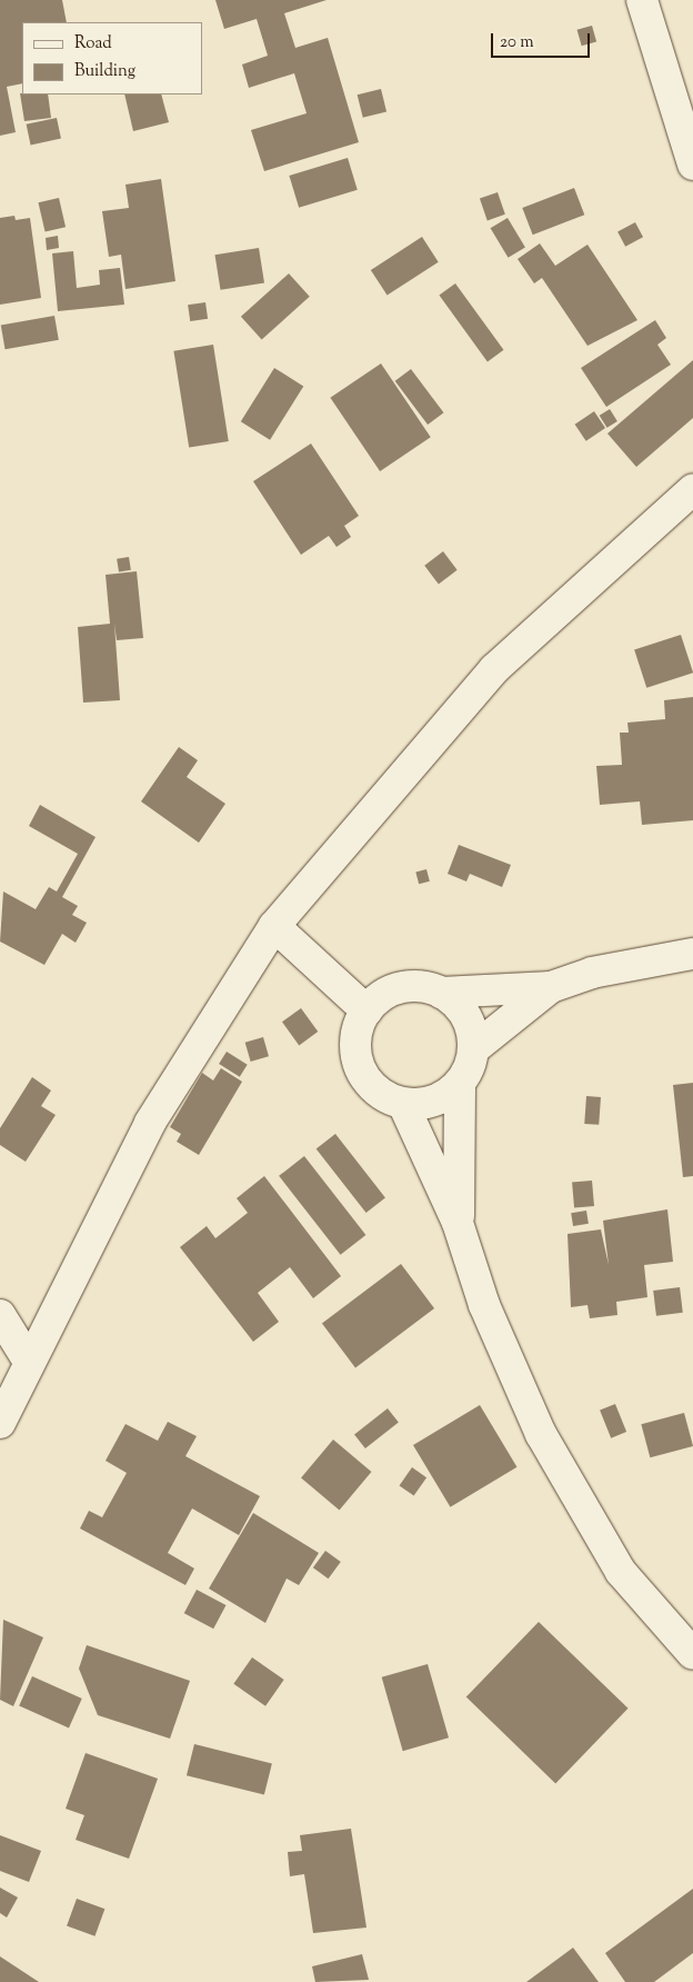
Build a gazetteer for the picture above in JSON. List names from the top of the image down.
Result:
{
  "legend": ["Road", "Building"],
  "scale_bar": "20 m"
}
